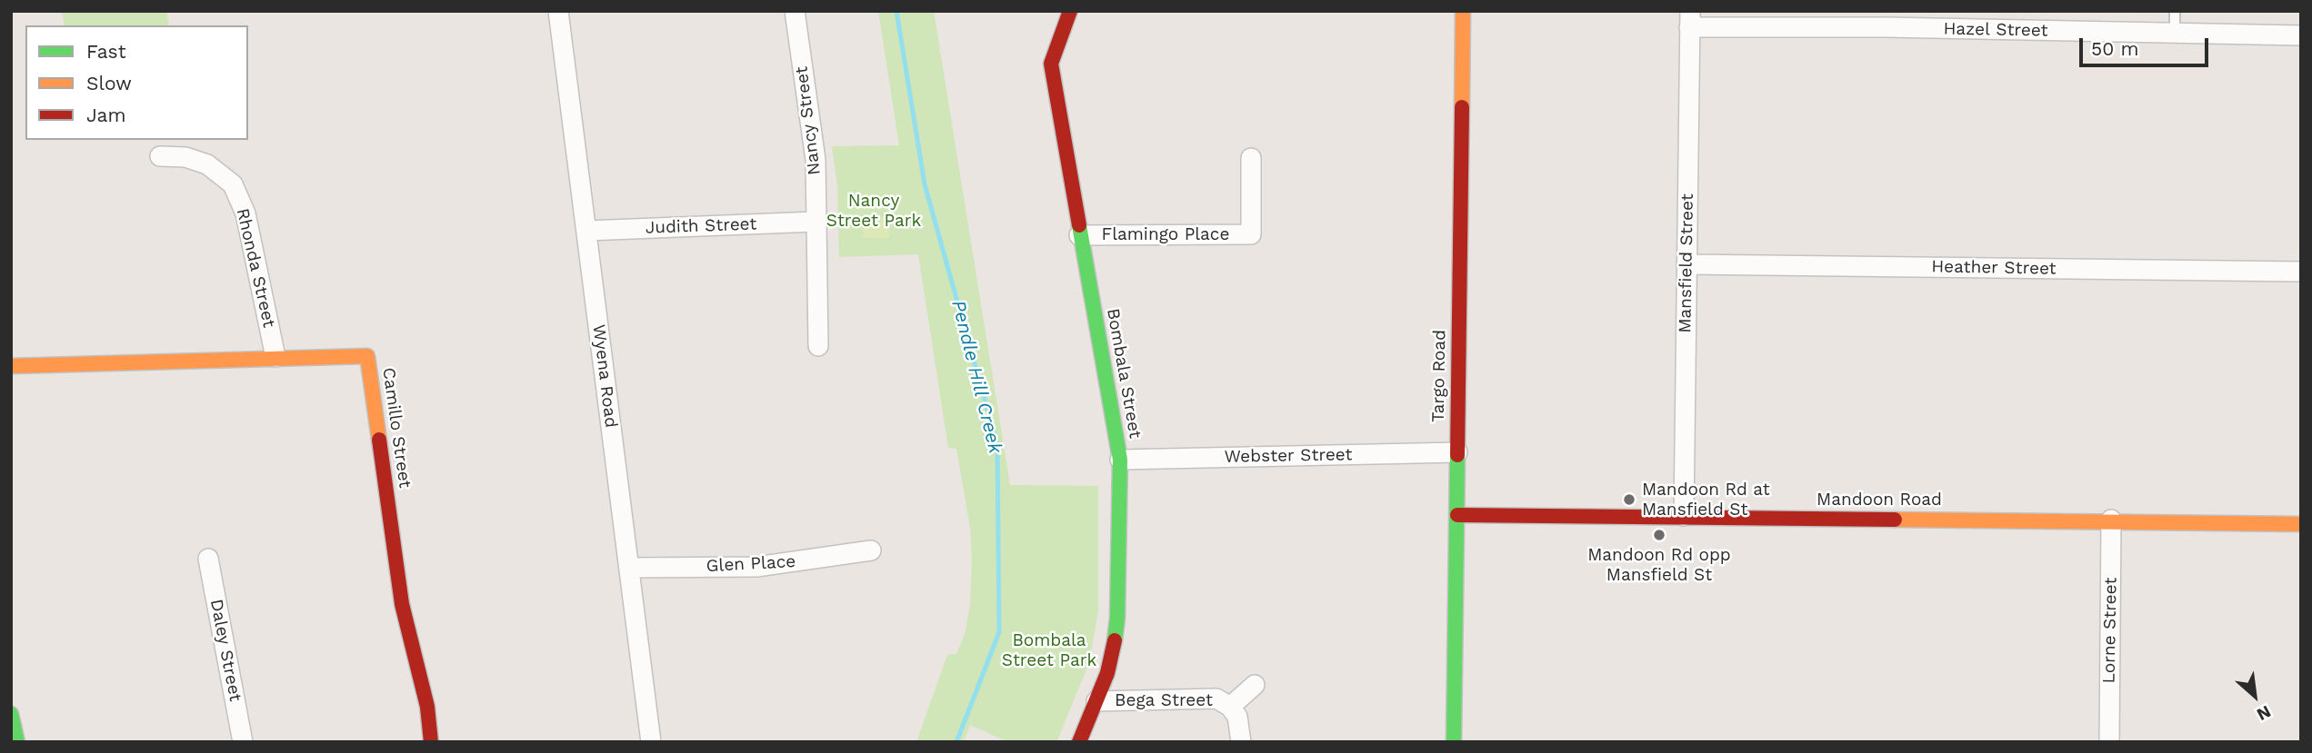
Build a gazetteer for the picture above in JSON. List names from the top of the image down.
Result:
{
  "streets": {
    "street": [
      "Hazel Street",
      "Nancy Street",
      "Judith Street",
      "Flamingo Place",
      "Mansfield Street",
      "Rhonda Street",
      "Heather Street",
      "Bombala Street",
      "Wyena Road",
      "Targo Road",
      "Camillo Street",
      "Webster Street",
      "Mandoon Road",
      "Glen Place",
      "Lorne Street",
      "Daley Street",
      "Bega Street"
    ]
  },
  "crossings": [
    ["Hazel Street", "Mansfield Street"],
    ["Nancy Street", "Judith Street"],
    ["Judith Street", "Wyena Road"],
    ["Flamingo Place", "Bombala Street"],
    ["Mansfield Street", "Heather Street"],
    ["Mansfield Street", "Mandoon Road"],
    ["Rhonda Street", "Camillo Street"],
    ["Bombala Street", "Webster Street"],
    ["Bombala Street", "Bega Street"],
    ["Wyena Road", "Glen Place"],
    ["Targo Road", "Webster Street"],
    ["Targo Road", "Mandoon Road"],
    ["Mandoon Road", "Lorne Street"]
  ],
  "water": ["Pendle Hill Creek"],
  "parks": ["Nancy Street Park", "Bombala Street Park"],
  "places": ["Mandoon Rd at Mansfield St", "Mandoon Rd opp Mansfield St"],
  "legend": ["Fast", "Slow", "Jam"],
  "scale_bar": "50 m",
  "north": "bottom right"
}
